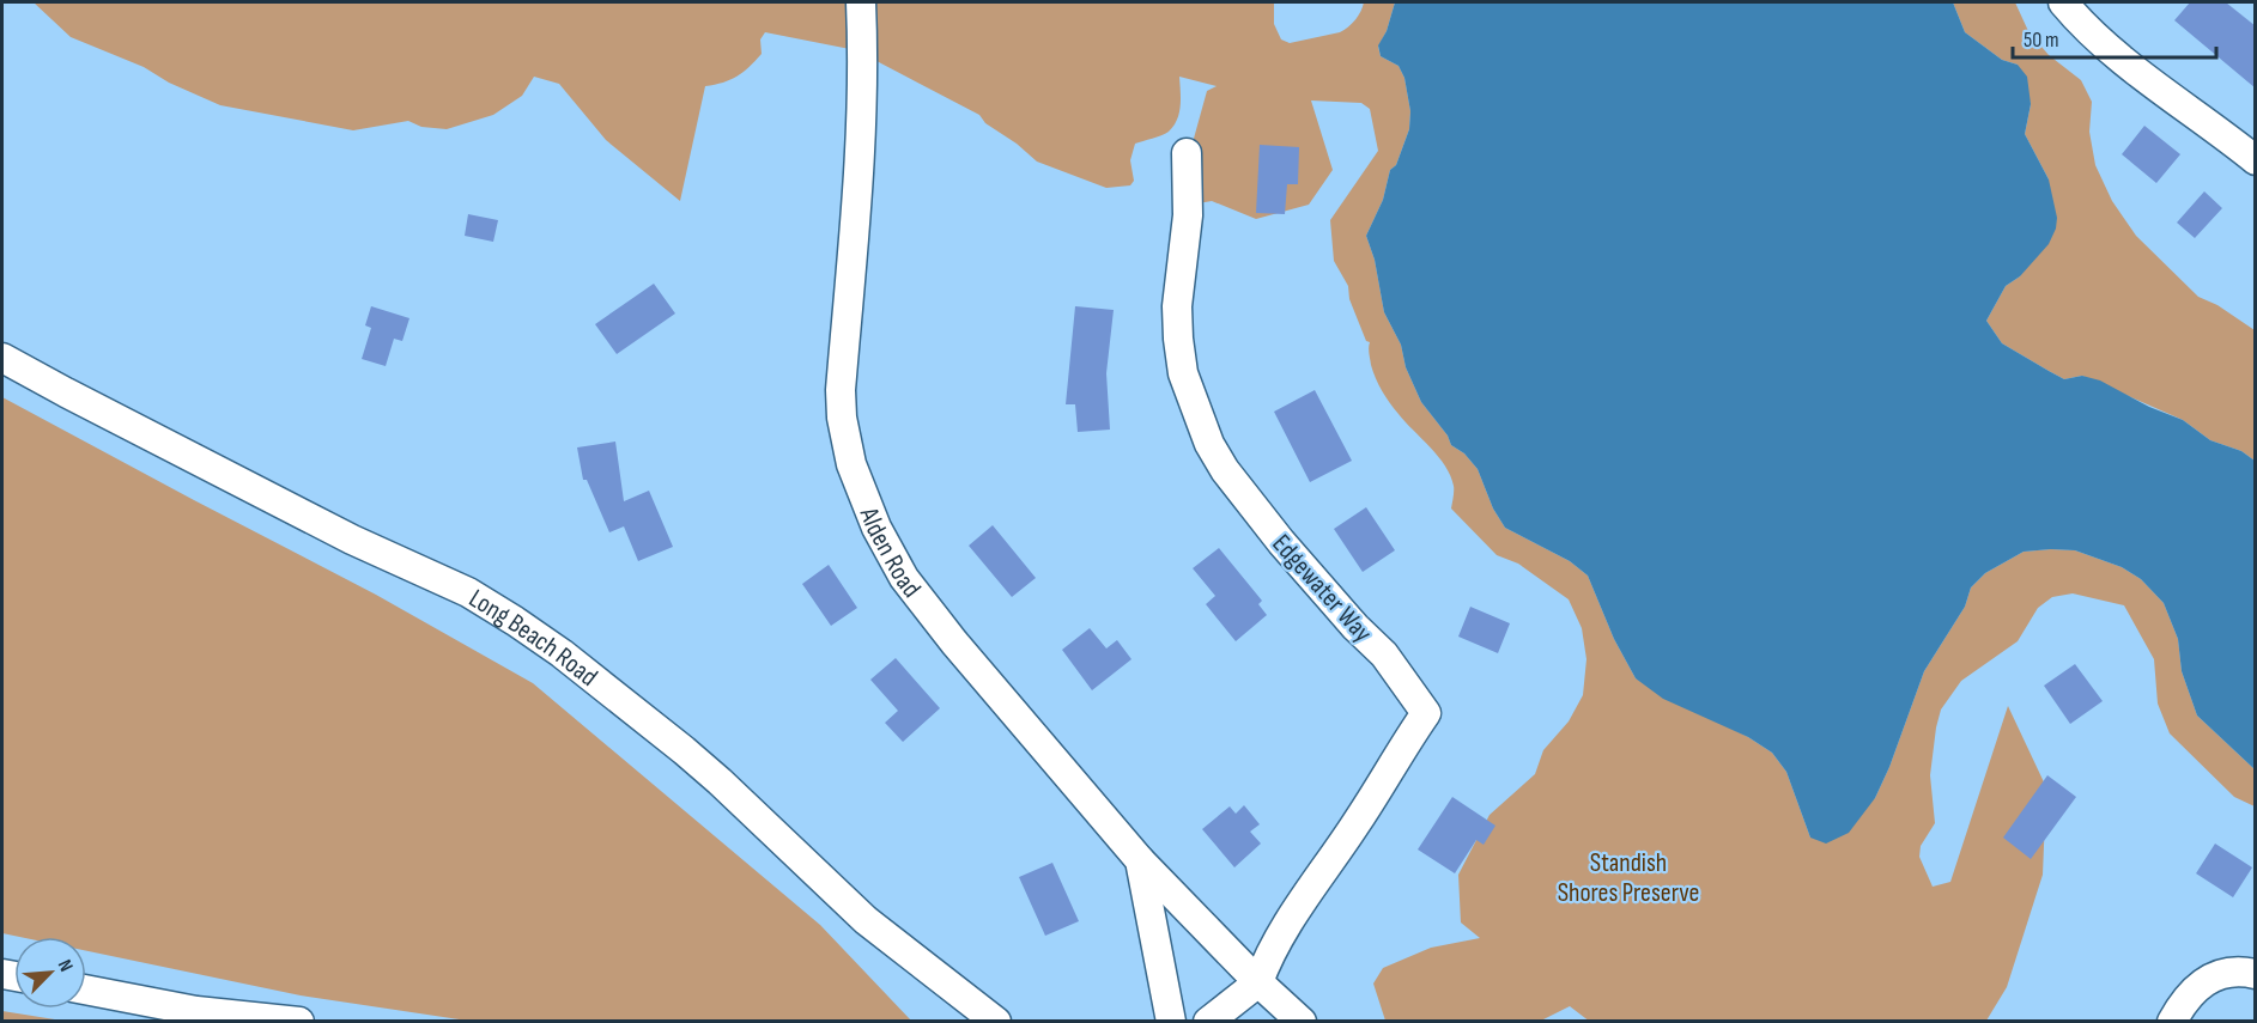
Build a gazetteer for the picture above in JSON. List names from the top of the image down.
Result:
{
  "streets": {
    "street": ["Alden Road", "Edgewater Way", "Long Beach Road"]
  },
  "parks": ["Standish Shores Preserve"],
  "scale_bar": "50 m",
  "north": "top right"
}
